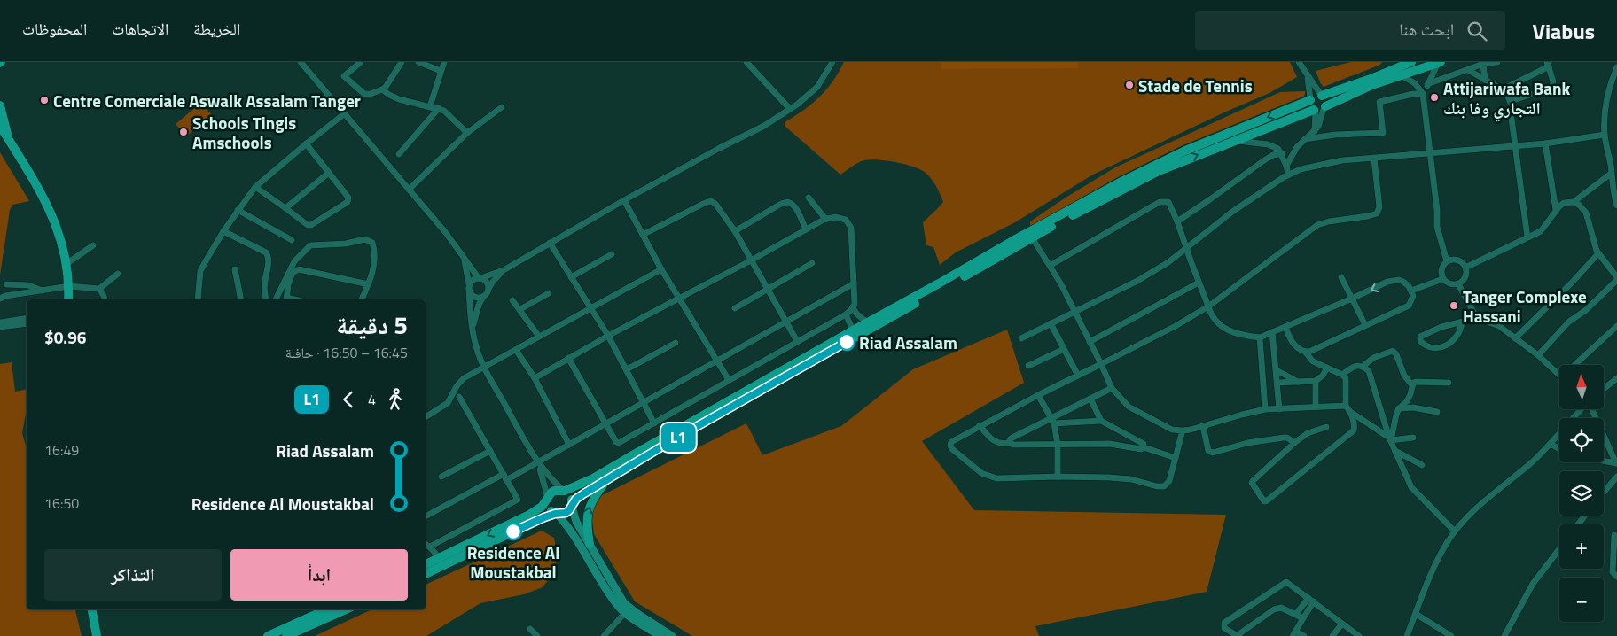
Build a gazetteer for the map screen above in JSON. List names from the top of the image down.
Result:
{
  "places": [
    "Stade de Tennis",
    "Attijariwafa Bank التجاري وفا بنك",
    "Centre Comerciale Aswalk Assalam Tanger",
    "Schools Tingis Amschools",
    "Tanger Complexe Hassani",
    "Riad Assalam",
    "Residence Al Moustakbal"
  ],
  "lines": ["bus line L1"],
  "north": "top",
  "page": {
    "header": "Viabus",
    "search": "ابحث هنا",
    "nav": ["الخريطة", "الاتجاهات", "المحفوظات"],
    "on_map": "L1",
    "heading": ["5 دقيقة", "16:45 – 16:50 · حافلة", "$0.96"],
    "map_buttons": ["+", "−"],
    "legs": ["4", "L1"],
    "list": [
      {
        "name": "Riad Assalam",
        "value": "16:49"
      },
      {
        "name": "Residence Al Moustakbal",
        "value": "16:50"
      }
    ],
    "buttons": ["ابدأ", "التذاكر"]
  }
}
